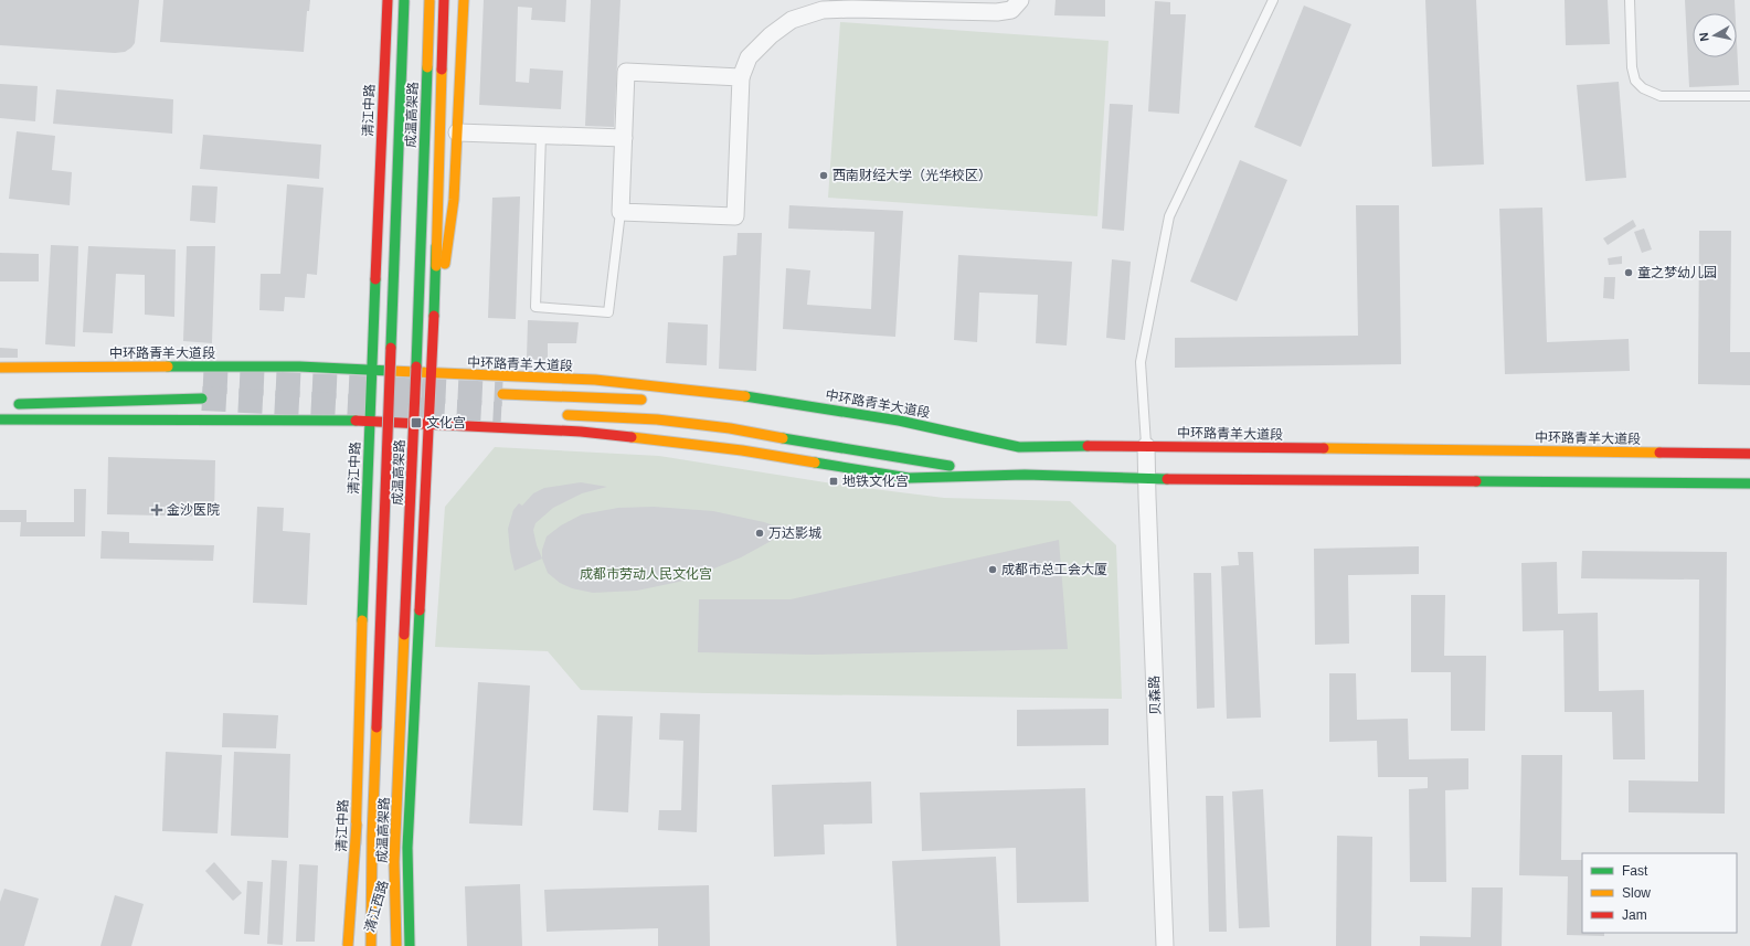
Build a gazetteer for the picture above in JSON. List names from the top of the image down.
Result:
{
  "streets": {
    "main road": [
      "清江中路",
      "成温高架路",
      "中环路青羊大道段",
      "清江西路"
    ],
    "street": ["贝森路"]
  },
  "crossings": [
    ["清江中路", "中环路青羊大道段"],
    ["中环路青羊大道段", "贝森路"]
  ],
  "parks": ["成都市劳动人民文化宫"],
  "places": {
    "other": [
      "西南财经大学（光华校区）",
      "童之梦幼儿园",
      "万达影城",
      "成都市总工会大厦"
    ],
    "transit": ["文化宫", "地铁文化宫"],
    "health": ["金沙医院"]
  },
  "legend": ["Fast", "Slow", "Jam"],
  "north": "left"
}
